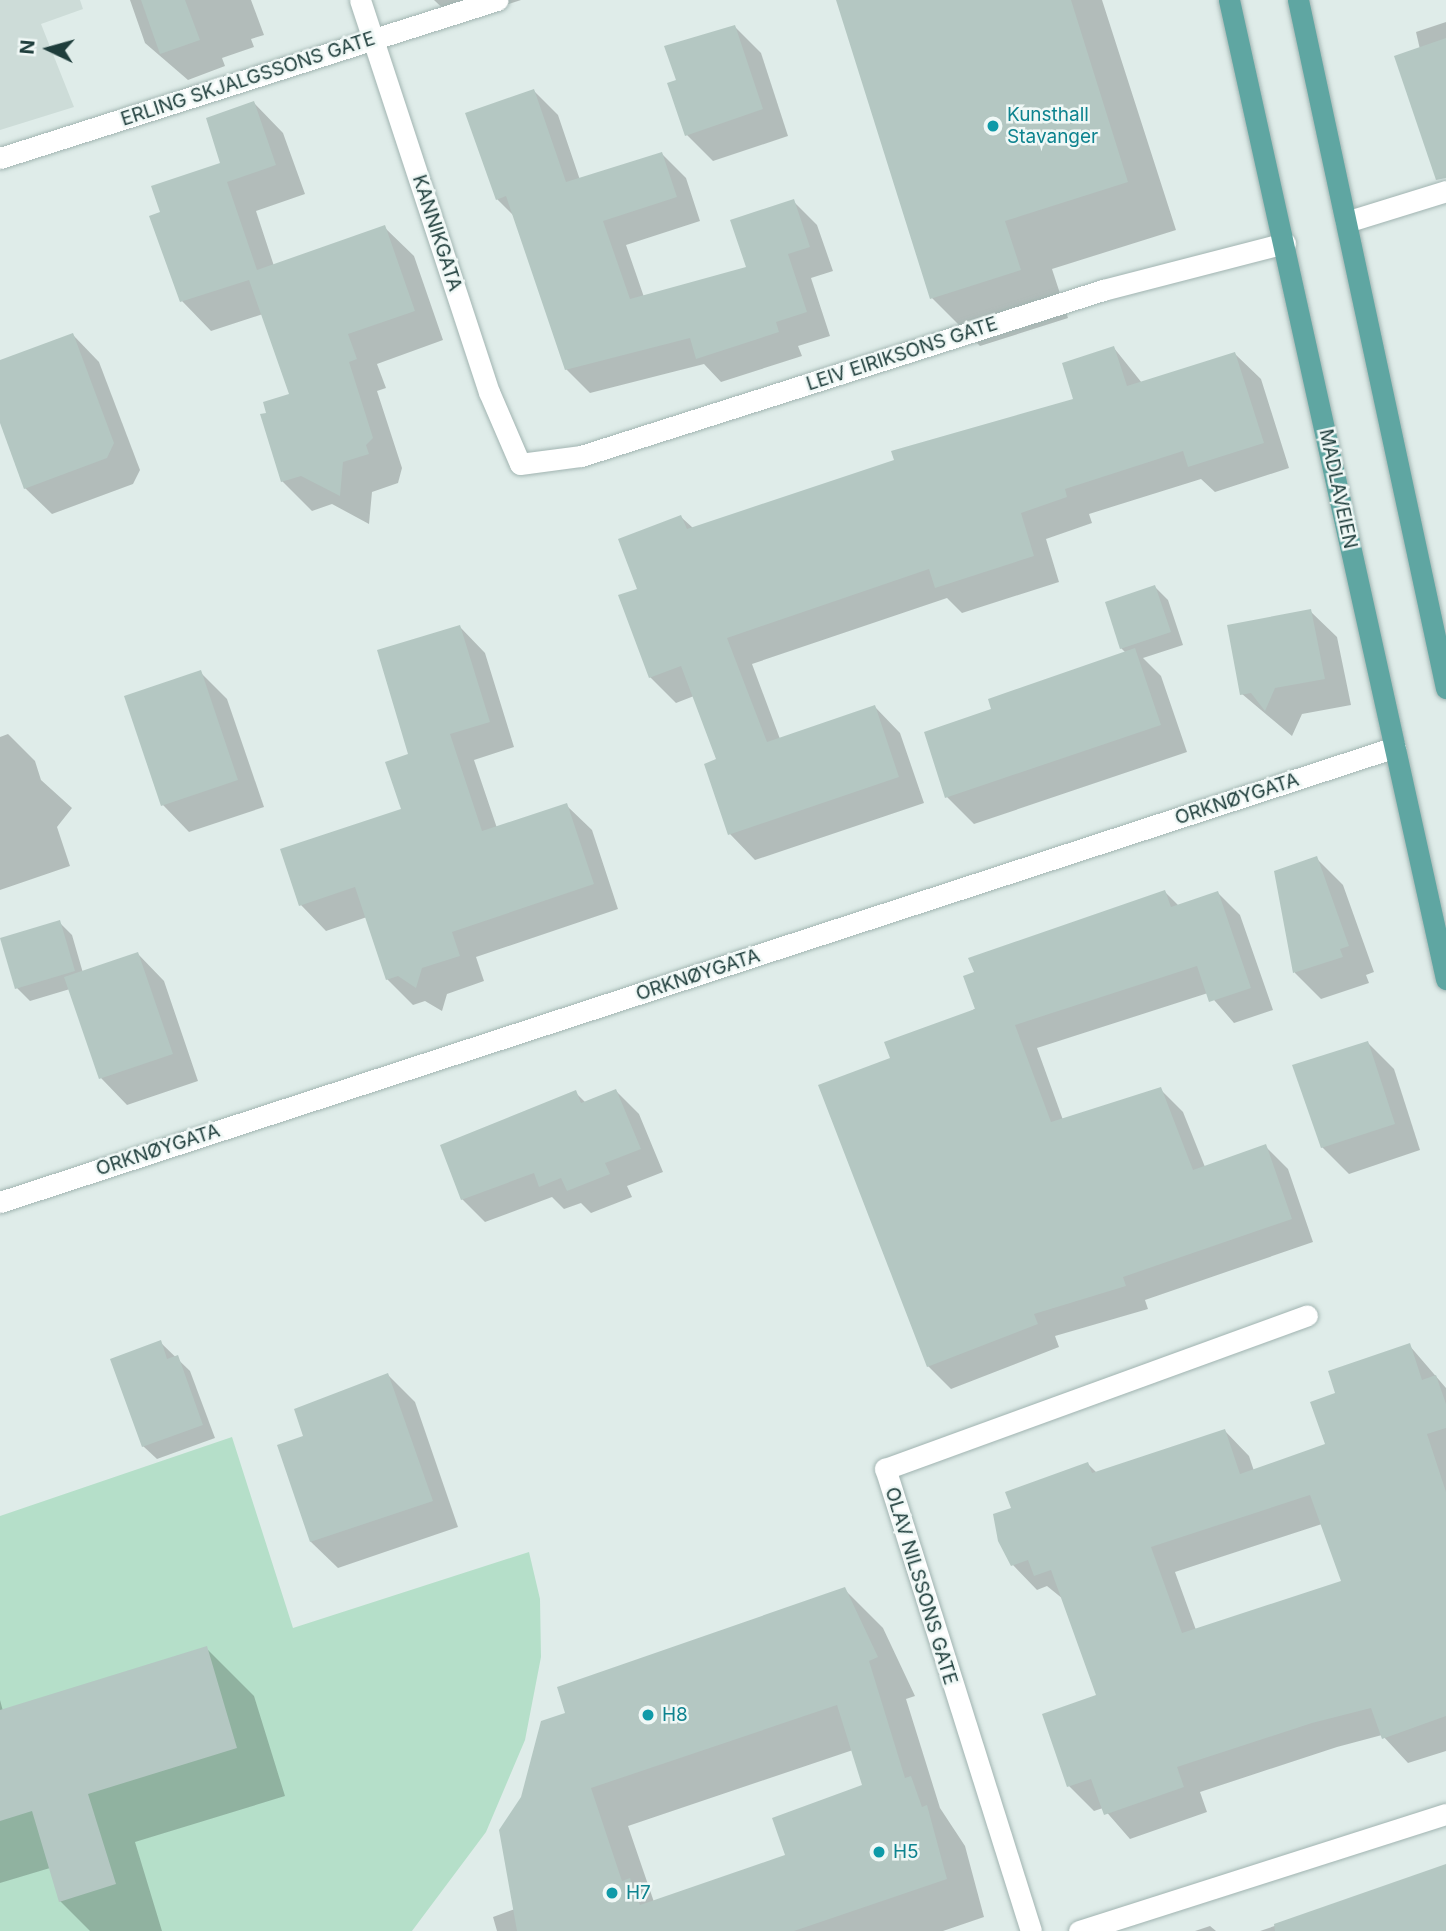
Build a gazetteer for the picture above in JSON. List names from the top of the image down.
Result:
{
  "streets": {
    "main road": ["MADLAVEIEN"],
    "street": [
      "ERLING SKJALGSSONS GATE",
      "KANNIKGATA",
      "LEIV EIRIKSONS GATE",
      "ORKNØYGATA",
      "OLAV NILSSONS GATE"
    ]
  },
  "crossings": [
    ["ERLING SKJALGSSONS GATE", "KANNIKGATA"],
    ["KANNIKGATA", "LEIV EIRIKSONS GATE"],
    ["LEIV EIRIKSONS GATE", "MADLAVEIEN"],
    ["MADLAVEIEN", "ORKNØYGATA"]
  ],
  "places": [
    "Kunsthall Stavanger",
    "H8",
    "H5",
    "H7"
  ],
  "north": "left"
}
